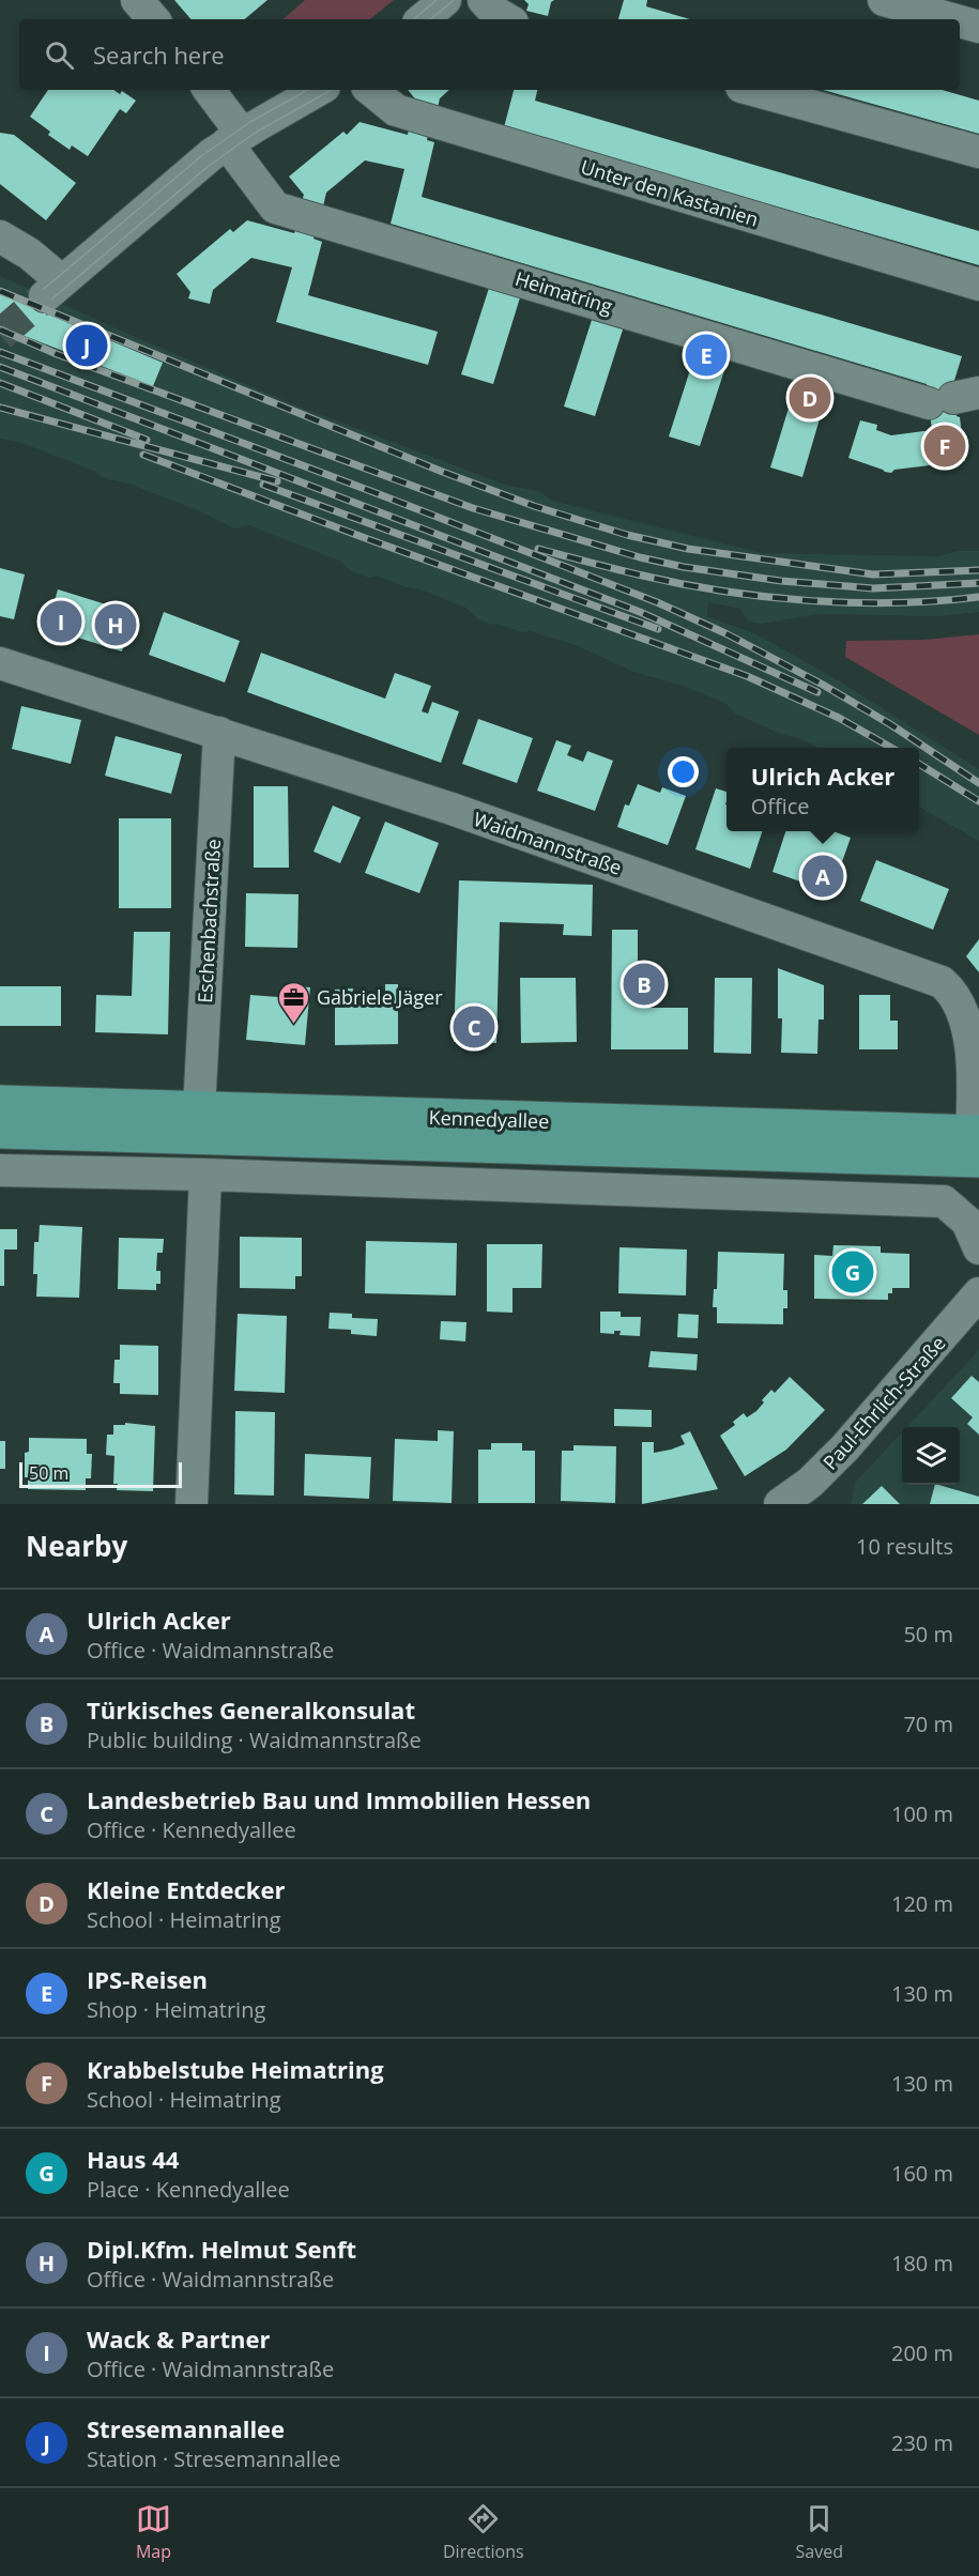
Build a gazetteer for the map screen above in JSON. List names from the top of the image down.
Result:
{
  "streets": {
    "main road": ["Kennedyallee"],
    "street": [
      "Unter den Kastanien",
      "Heimatring",
      "Waidmannstraße",
      "Eschenbachstraße",
      "Paul-Ehrlich-Straße"
    ]
  },
  "crossings": [
    ["Waidmannstraße", "Eschenbachstraße"],
    ["Waidmannstraße", "Kennedyallee"],
    ["Eschenbachstraße", "Kennedyallee"]
  ],
  "places": {
    "office": ["Gabriele Jäger"]
  },
  "scale_bar": "50 m",
  "page": {
    "search": "Search here",
    "pins": [
      "J",
      "E",
      "D",
      "F",
      "I",
      "H",
      "A",
      "B",
      "C",
      "G"
    ],
    "popup": ["Ulrich Acker", "Office"],
    "scale": "50 m",
    "heading": ["Nearby", "10 results"],
    "list": [
      {
        "mark": "A",
        "name": "Ulrich Acker",
        "note": "Office · Waidmannstraße",
        "value": "50 m"
      },
      {
        "mark": "B",
        "name": "Türkisches Generalkonsulat",
        "note": "Public building · Waidmannstraße",
        "value": "70 m"
      },
      {
        "mark": "C",
        "name": "Landesbetrieb Bau und Immobilien Hessen",
        "note": "Office · Kennedyallee",
        "value": "100 m"
      },
      {
        "mark": "D",
        "name": "Kleine Entdecker",
        "note": "School · Heimatring",
        "value": "120 m"
      },
      {
        "mark": "E",
        "name": "IPS-Reisen",
        "note": "Shop · Heimatring",
        "value": "130 m"
      },
      {
        "mark": "F",
        "name": "Krabbelstube Heimatring",
        "note": "School · Heimatring",
        "value": "130 m"
      },
      {
        "mark": "G",
        "name": "Haus 44",
        "note": "Place · Kennedyallee",
        "value": "160 m"
      },
      {
        "mark": "H",
        "name": "Dipl.Kfm. Helmut Senft",
        "note": "Office · Waidmannstraße",
        "value": "180 m"
      },
      {
        "mark": "I",
        "name": "Wack & Partner",
        "note": "Office · Waidmannstraße",
        "value": "200 m"
      },
      {
        "mark": "J",
        "name": "Stresemannallee",
        "note": "Station · Stresemannallee",
        "value": "230 m"
      }
    ],
    "nav": ["Map", "Directions", "Saved"]
  }
}
